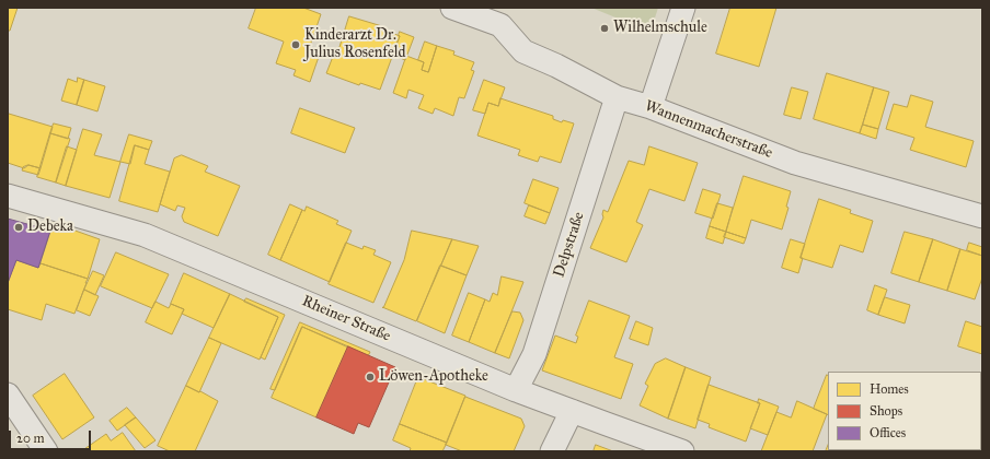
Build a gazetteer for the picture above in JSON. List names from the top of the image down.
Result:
{
  "streets": {
    "street": ["Wannenmacherstraße", "Delpstraße", "Rheiner Straße"]
  },
  "crossings": [
    ["Wannenmacherstraße", "Delpstraße"],
    ["Delpstraße", "Rheiner Straße"]
  ],
  "places": [
    "Wilhelmschule",
    "Kinderarzt Dr. Julius Rosenfeld",
    "Debeka",
    "Löwen-Apotheke"
  ],
  "legend": ["Homes", "Shops", "Offices"],
  "scale_bar": "20 m"
}
